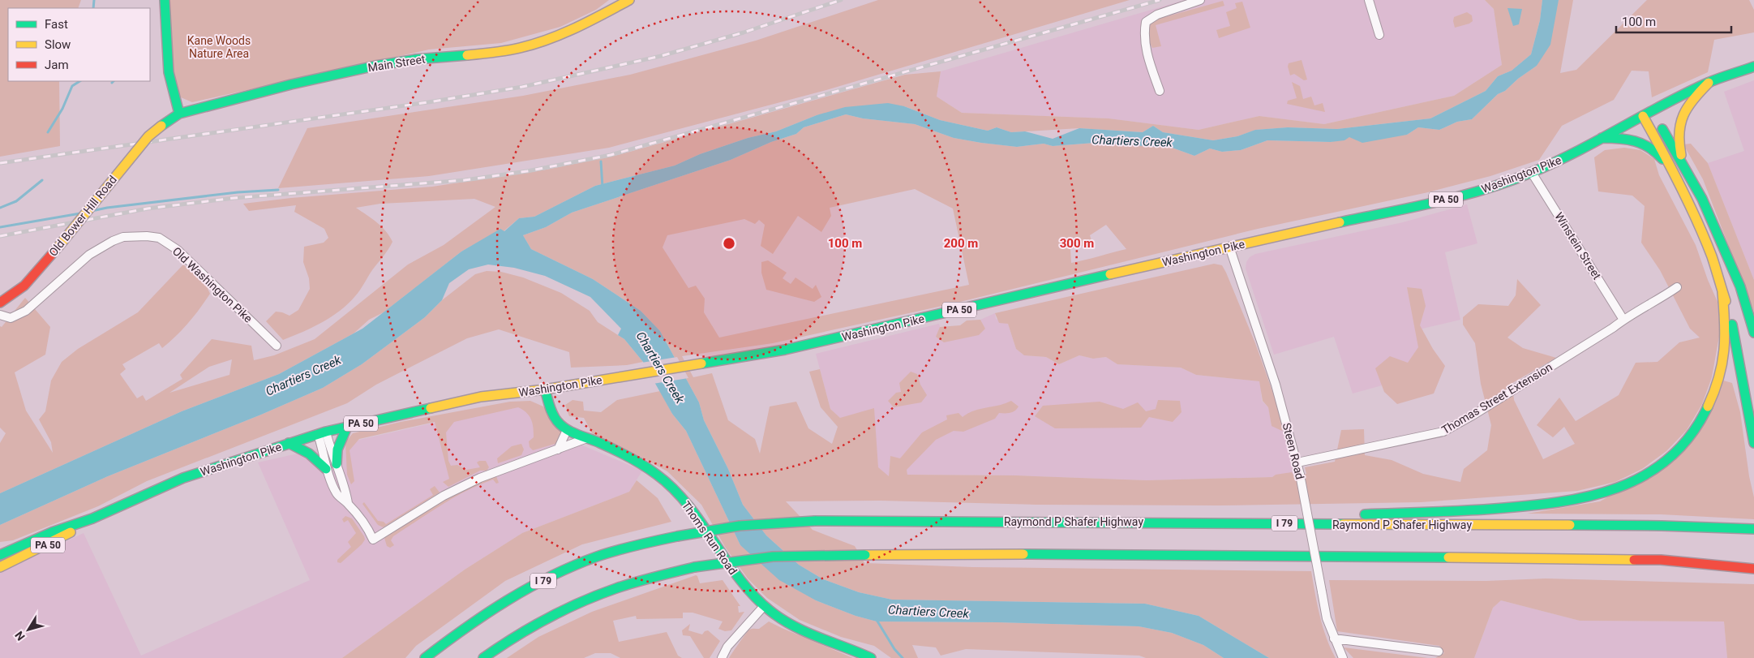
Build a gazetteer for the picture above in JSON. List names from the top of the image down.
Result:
{
  "streets": {
    "main road": [
      "Main Street",
      "Washington Pike",
      "PA 50",
      "Old Bower Hill Road",
      "Raymond P Shafer Highway",
      "I 79",
      "Thoms Run Road"
    ],
    "street": [
      "Winstein Street",
      "Old Washington Pike",
      "Thomas Street Extension",
      "Steen Road"
    ]
  },
  "crossings": [
    ["Main Street", "Old Bower Hill Road"],
    ["Washington Pike", "Winstein Street"],
    ["Washington Pike", "Steen Road"],
    ["Washington Pike", "Thoms Run Road"],
    ["Winstein Street", "Thomas Street Extension"],
    ["Thomas Street Extension", "Steen Road"]
  ],
  "water": ["Chartiers Creek"],
  "parks": ["Kane Woods Nature Area"],
  "legend": ["Fast", "Slow", "Jam"],
  "scale_bar": "100 m",
  "north": "bottom left",
  "rings": ["100 m", "200 m", "300 m"]
}
